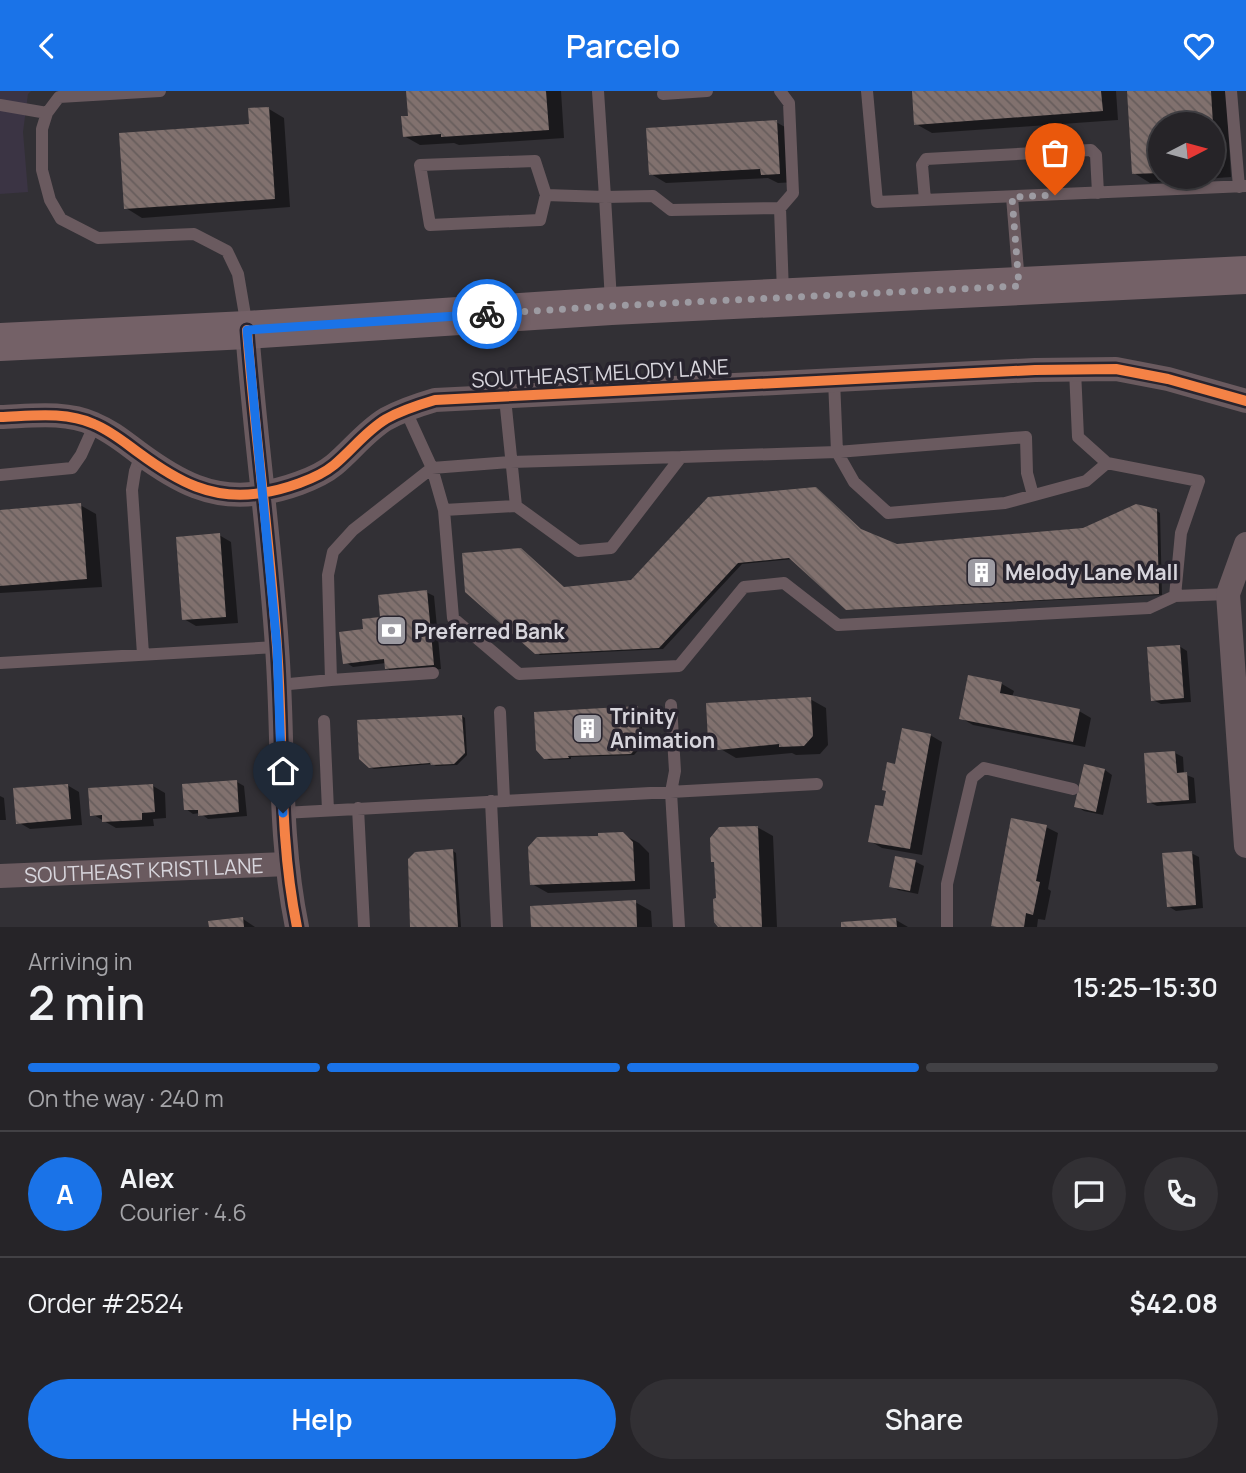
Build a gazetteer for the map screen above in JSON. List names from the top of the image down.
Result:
{
  "streets": {
    "street": ["SOUTHEAST MELODY LANE", "SOUTHEAST KRISTI LANE"]
  },
  "places": {
    "building": ["Melody Lane Mall", "Trinity Animation"],
    "bank": ["Preferred Bank"]
  },
  "north": "right",
  "page": {
    "header": "Parcelo",
    "heading": ["2 min", "Arriving in", "15:25–15:30"],
    "panel": [
      "Alex",
      "Courier · 4.6",
      "Order #2524",
      "$42.08"
    ],
    "bar": "On the way · 240 m",
    "round": "A",
    "buttons": ["Help", "Share"]
  }
}
